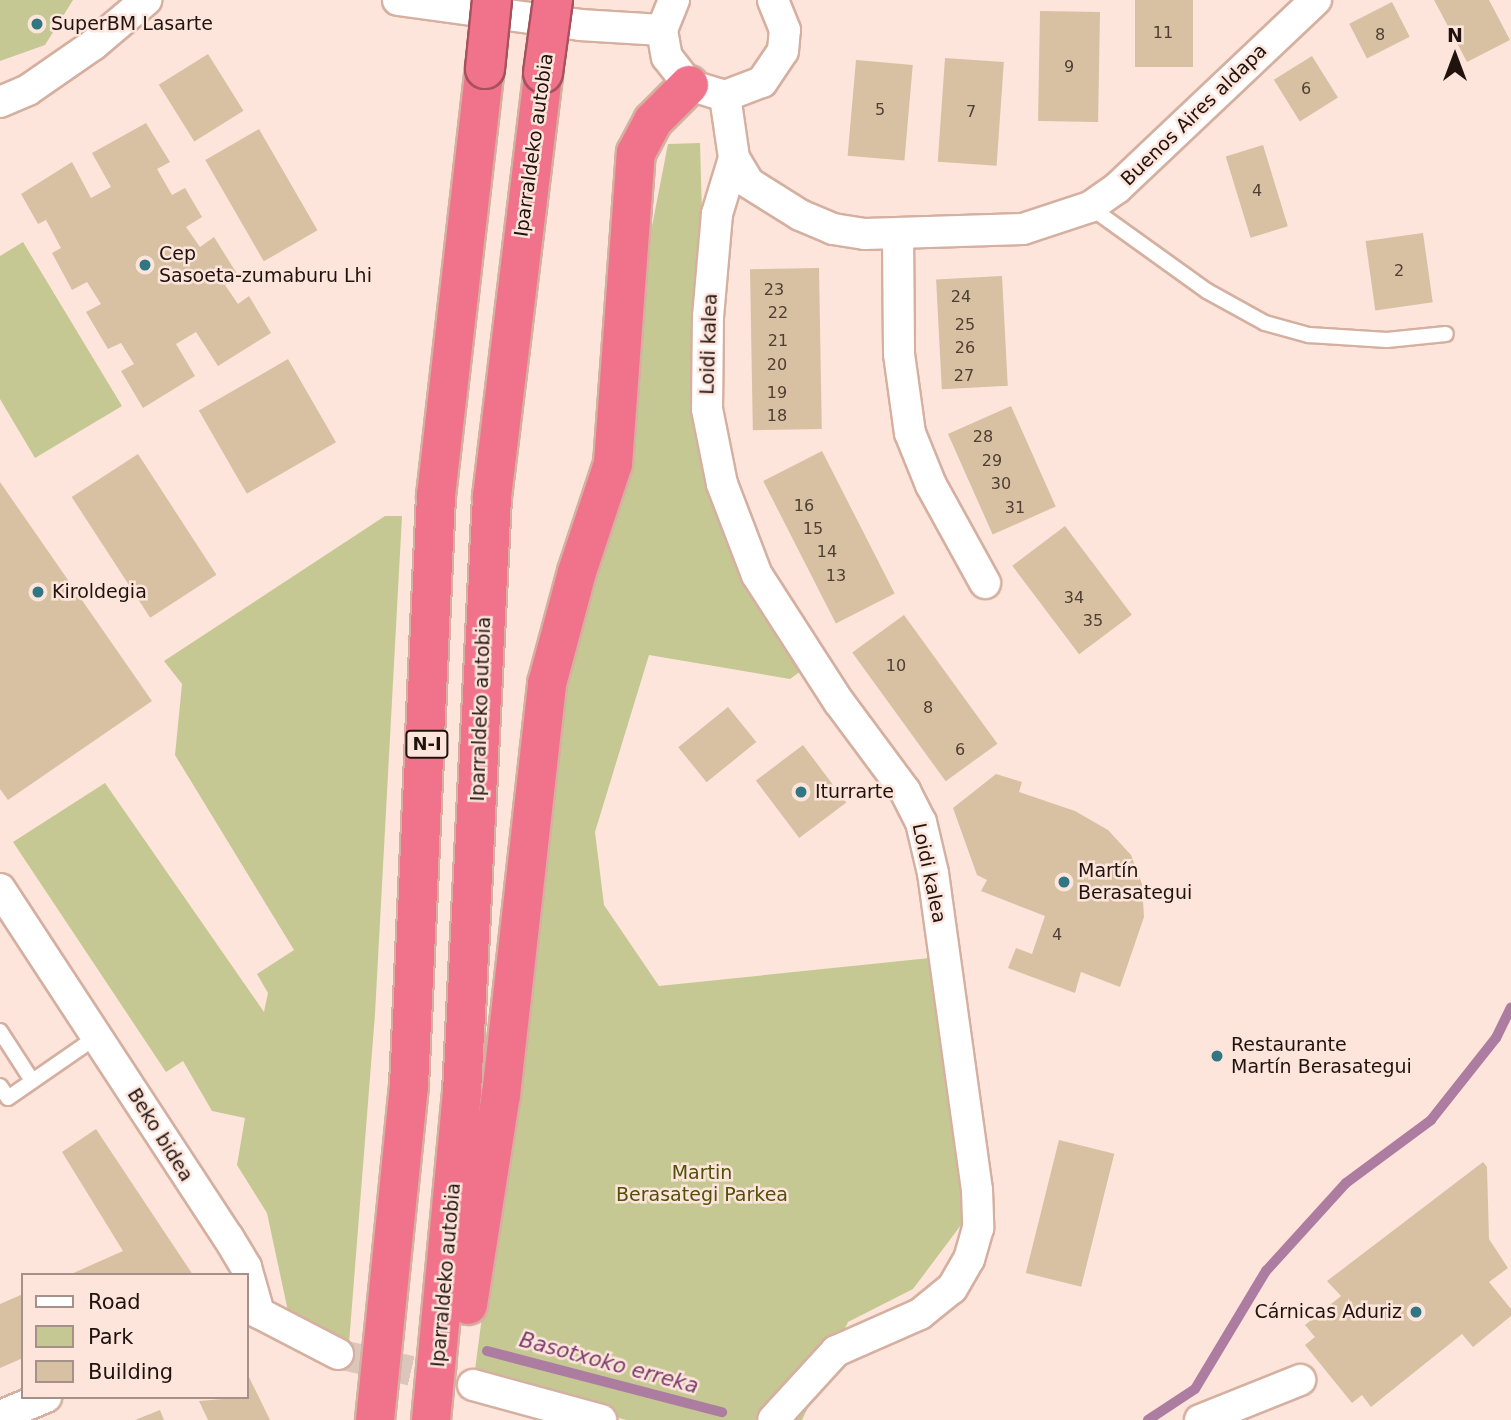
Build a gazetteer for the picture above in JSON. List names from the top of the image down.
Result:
{
  "streets": {
    "highway": ["Iparraldeko autobia", "N-I"],
    "street": ["Buenos Aires aldapa", "Loidi kalea", "Beko bidea"]
  },
  "crossings": [
    ["Buenos Aires aldapa", "Loidi kalea"]
  ],
  "water": ["Basotxoko erreka"],
  "parks": ["Martin Berasategi Parkea"],
  "places": [
    "SuperBM Lasarte",
    "Cep Sasoeta-zumaburu Lhi",
    "Kiroldegia",
    "Iturrarte",
    "Martín Berasategui",
    "Restaurante Martín Berasategui",
    "Cárnicas Aduriz"
  ],
  "house_numbers": [
    "11",
    "8",
    "9",
    "6",
    "5",
    "7",
    "4",
    "2",
    "23",
    "24",
    "22",
    "25",
    "21",
    "26",
    "20",
    "27",
    "19",
    "18",
    "28",
    "29",
    "30",
    "16",
    "31",
    "15",
    "14",
    "13",
    "34",
    "35",
    "10",
    "8",
    "6",
    "4"
  ],
  "legend": ["Road", "Park", "Building"],
  "north": "top"
}
